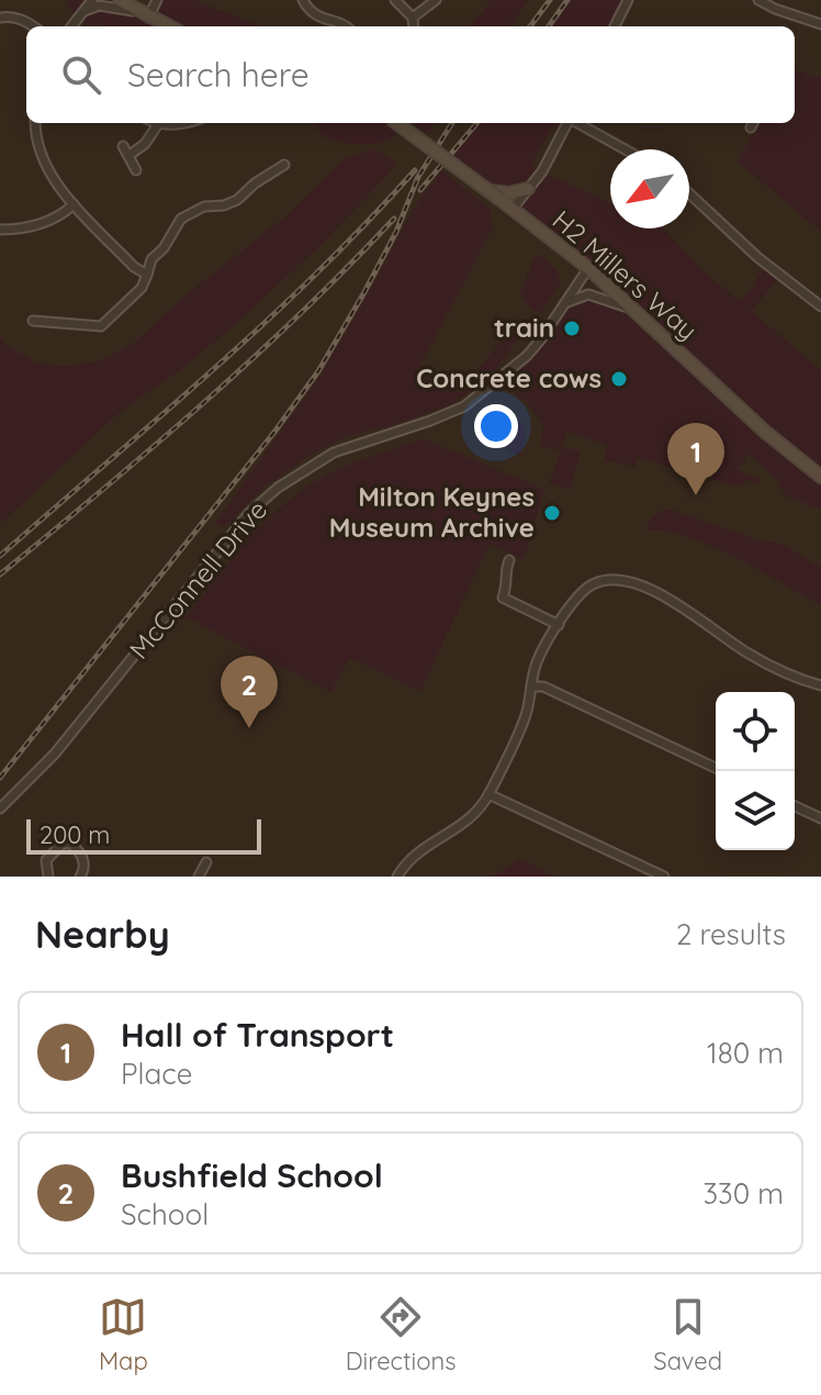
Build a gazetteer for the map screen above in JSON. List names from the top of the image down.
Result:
{
  "streets": {
    "street": ["H2 Millers Way", "McConnell Drive"]
  },
  "crossings": [
    ["H2 Millers Way", "McConnell Drive"]
  ],
  "places": ["train", "Concrete cows", "Milton Keynes Museum Archive"],
  "scale_bar": "200 m",
  "north": "bottom left",
  "page": {
    "search": "Search here",
    "pins": ["1", "2"],
    "scale": "200 m",
    "heading": ["Nearby", "2 results"],
    "list": [
      {
        "mark": "1",
        "name": "Hall of Transport",
        "note": "Place",
        "value": "180 m"
      },
      {
        "mark": "2",
        "name": "Bushfield School",
        "note": "School",
        "value": "330 m"
      }
    ],
    "nav": ["Map", "Directions", "Saved"]
  }
}
